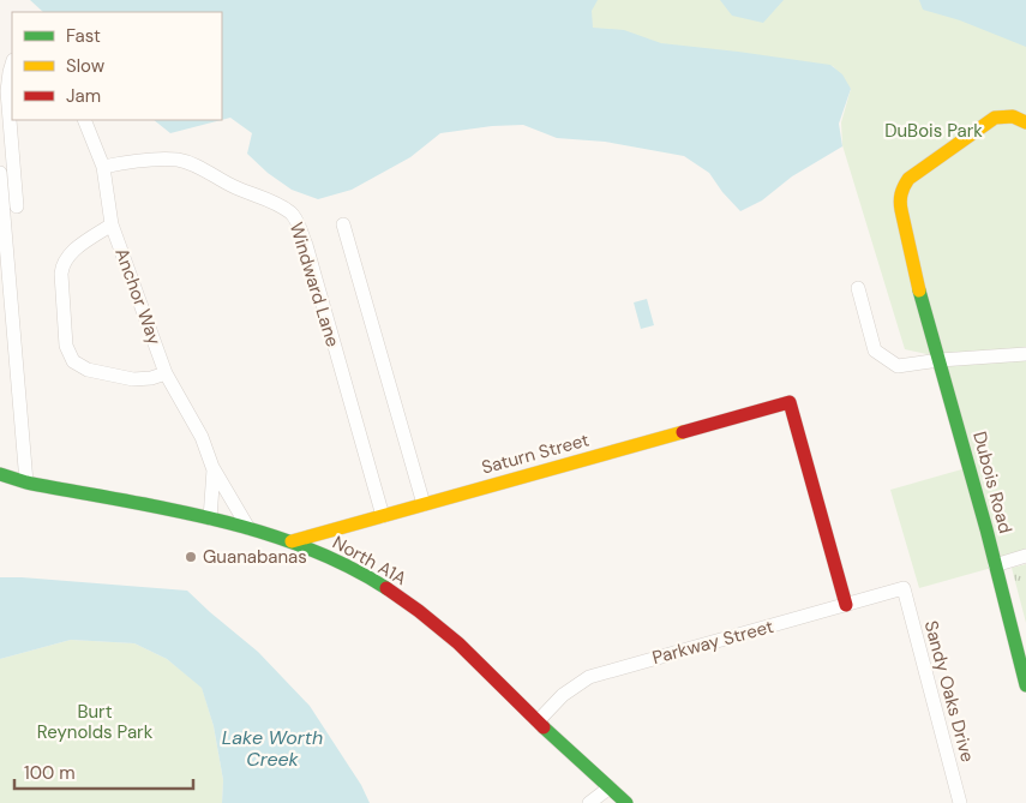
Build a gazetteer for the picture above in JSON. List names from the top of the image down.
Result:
{
  "streets": {
    "street": [
      "Windward Lane",
      "Anchor Way",
      "Saturn Street",
      "Dubois Road",
      "North A1A",
      "Parkway Street",
      "Sandy Oaks Drive"
    ]
  },
  "crossings": [
    ["Windward Lane", "Anchor Way"],
    ["Windward Lane", "Saturn Street"],
    ["Anchor Way", "North A1A"],
    ["Saturn Street", "North A1A"],
    ["Saturn Street", "Parkway Street"],
    ["North A1A", "Parkway Street"],
    ["Parkway Street", "Sandy Oaks Drive"]
  ],
  "water": ["Lake Worth Creek"],
  "parks": ["DuBois Park", "Burt Reynolds Park"],
  "places": ["Guanabanas"],
  "legend": ["Fast", "Slow", "Jam"],
  "scale_bar": "100 m"
}
